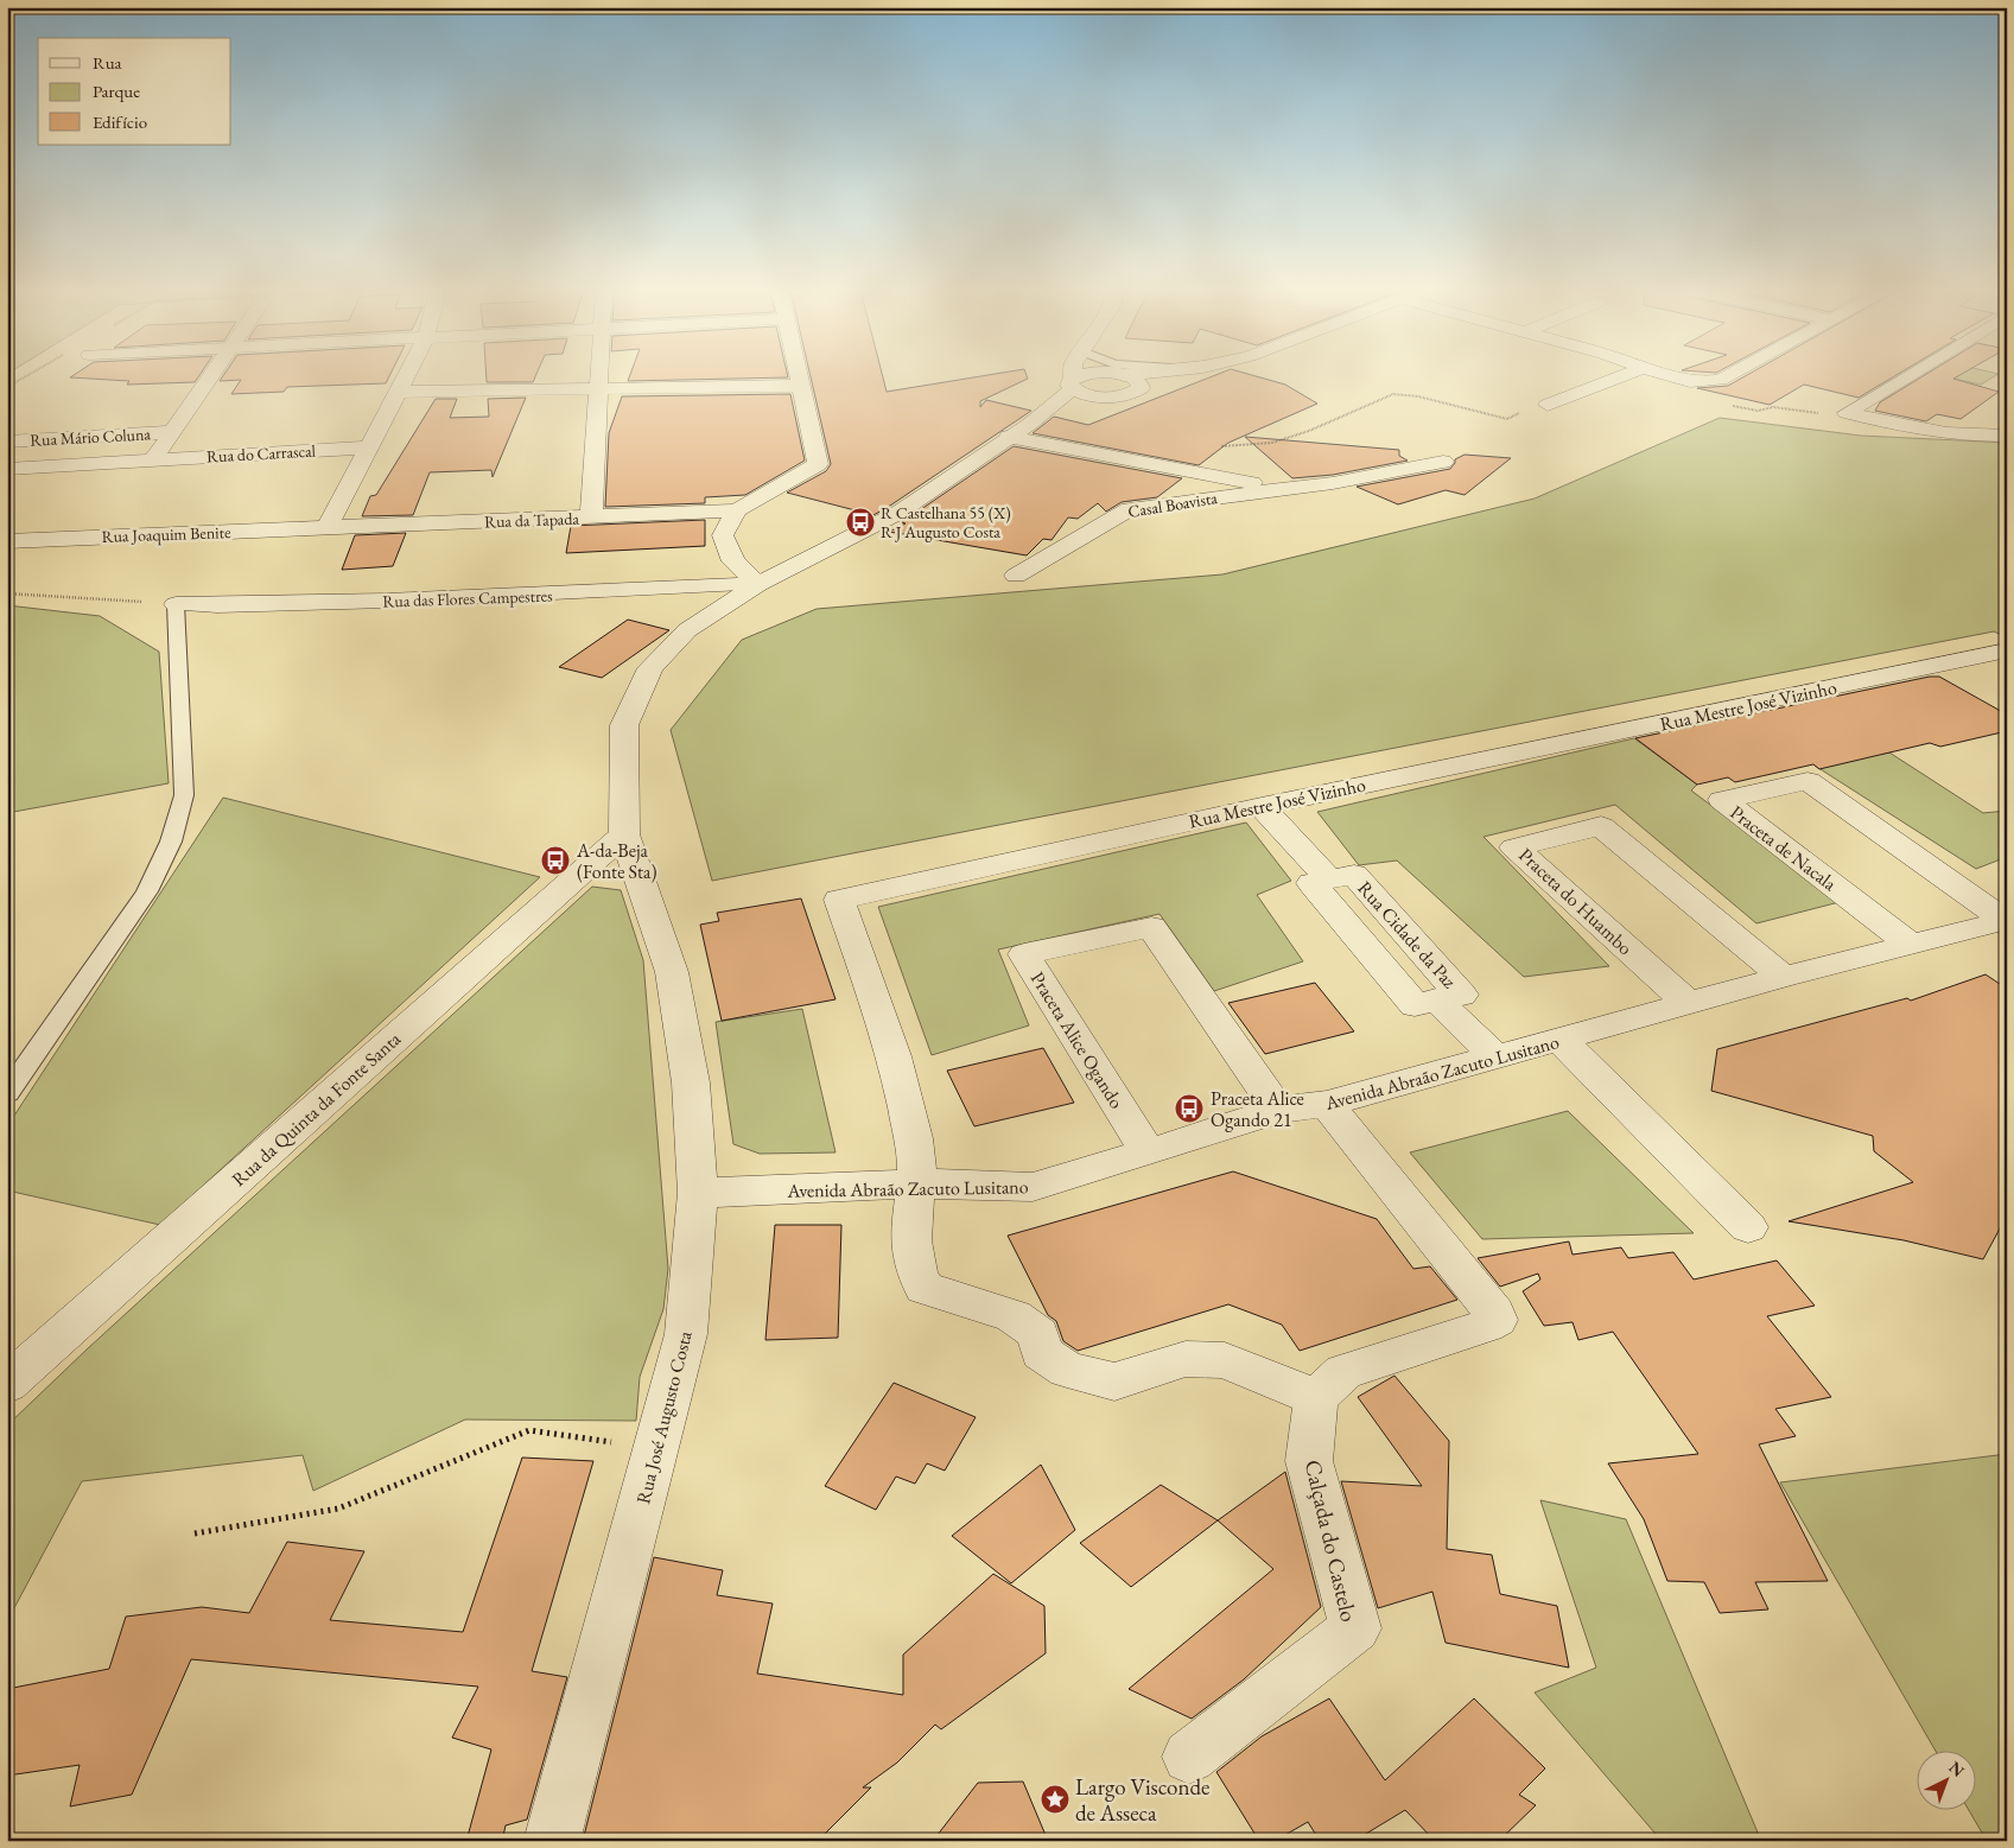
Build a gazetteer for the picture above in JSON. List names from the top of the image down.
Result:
{
  "streets": {
    "street": [
      "Rua Mário Coluna",
      "Rua do Carrascal",
      "Casal Boavista",
      "Rua da Tapada",
      "Rua Joaquim Benite",
      "Rua das Flores Campestres",
      "Rua Mestre José Vizinho",
      "Praceta de Nacala",
      "Praceta do Huambo",
      "Rua Cidade da Paz",
      "Praceta Alice Ogando",
      "Avenida Abraão Zacuto Lusitano",
      "Rua da Quinta da Fonte Santa",
      "Rua José Augusto Costa",
      "Calçada do Castelo"
    ]
  },
  "crossings": [
    ["Casal Boavista", "Rua José Augusto Costa"],
    ["Rua da Tapada", "Rua Joaquim Benite"],
    ["Rua das Flores Campestres", "Rua José Augusto Costa"],
    ["Rua Mestre José Vizinho", "Rua Cidade da Paz"],
    ["Rua Mestre José Vizinho", "Avenida Abraão Zacuto Lusitano"],
    ["Praceta de Nacala", "Avenida Abraão Zacuto Lusitano"],
    ["Praceta do Huambo", "Avenida Abraão Zacuto Lusitano"],
    ["Rua Cidade da Paz", "Avenida Abraão Zacuto Lusitano"],
    ["Praceta Alice Ogando", "Avenida Abraão Zacuto Lusitano"],
    ["Avenida Abraão Zacuto Lusitano", "Rua José Augusto Costa"],
    ["Rua da Quinta da Fonte Santa", "Rua José Augusto Costa"]
  ],
  "places": {
    "bus stop": ["R Castelhana 55 (X) R J Augusto Costa", "A-da-Beja (Fonte Sta)", "Praceta Alice Ogando 21"],
    "place": ["Largo Visconde de Asseca"]
  },
  "legend": ["Rua", "Parque", "Edifício"],
  "north": "top right"
}
